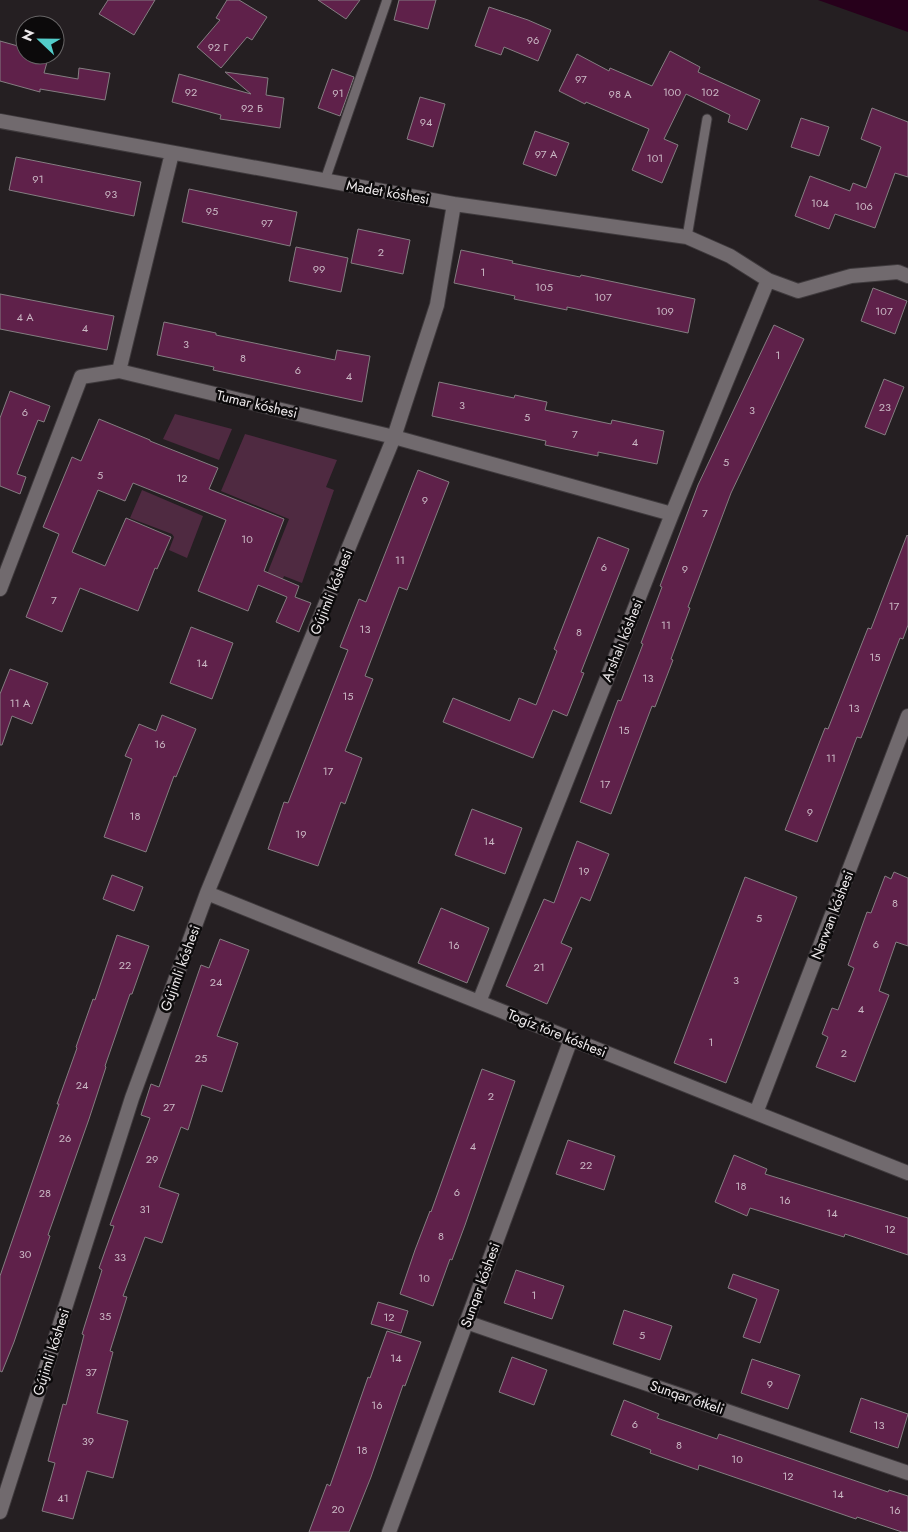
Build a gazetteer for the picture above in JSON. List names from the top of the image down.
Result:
{
  "streets": {
    "street": [
      "Madet kóshesi",
      "Tumar kóshesi",
      "Gújimli kóshesi",
      "Arshalı kóshesi",
      "Narwan kóshesi",
      "Toǵız tóre kóshesi",
      "Sunqar kóshesi",
      "Sunqar ótkeli"
    ]
  },
  "crossings": [
    ["Madet kóshesi", "Gújimli kóshesi"],
    ["Madet kóshesi", "Arshalı kóshesi"],
    ["Tumar kóshesi", "Gújimli kóshesi"],
    ["Gújimli kóshesi", "Toǵız tóre kóshesi"],
    ["Arshalı kóshesi", "Toǵız tóre kóshesi"],
    ["Narwan kóshesi", "Toǵız tóre kóshesi"],
    ["Toǵız tóre kóshesi", "Sunqar kóshesi"],
    ["Sunqar kóshesi", "Sunqar ótkeli"]
  ],
  "house_numbers": [
    "96",
    "92 Г",
    "97",
    "92",
    "100",
    "102",
    "91",
    "98 А",
    "92 Б",
    "94",
    "97 А",
    "101",
    "91",
    "93",
    "104",
    "106",
    "95",
    "97",
    "2",
    "99",
    "1",
    "105",
    "107",
    "109",
    "107",
    "4 А",
    "4",
    "3",
    "1",
    "8",
    "6",
    "4",
    "3",
    "23",
    "3",
    "6",
    "5",
    "7",
    "4",
    "5",
    "5",
    "12",
    "9",
    "7",
    "10",
    "11",
    "6",
    "9",
    "7",
    "17",
    "11",
    "13",
    "8",
    "15",
    "14",
    "13",
    "15",
    "11 А",
    "13",
    "15",
    "16",
    "11",
    "17",
    "17",
    "9",
    "18",
    "19",
    "14",
    "19",
    "8",
    "5",
    "6",
    "16",
    "22",
    "21",
    "3",
    "24",
    "4",
    "1",
    "2",
    "25",
    "24",
    "2",
    "27",
    "26",
    "4",
    "29",
    "22",
    "18",
    "6",
    "28",
    "16",
    "31",
    "14",
    "12",
    "8",
    "30",
    "33",
    "10",
    "1",
    "35",
    "12",
    "5",
    "14",
    "37",
    "9",
    "16",
    "6",
    "13",
    "39",
    "8",
    "18",
    "10",
    "12",
    "14",
    "41",
    "20",
    "16"
  ],
  "north": "left"
}
